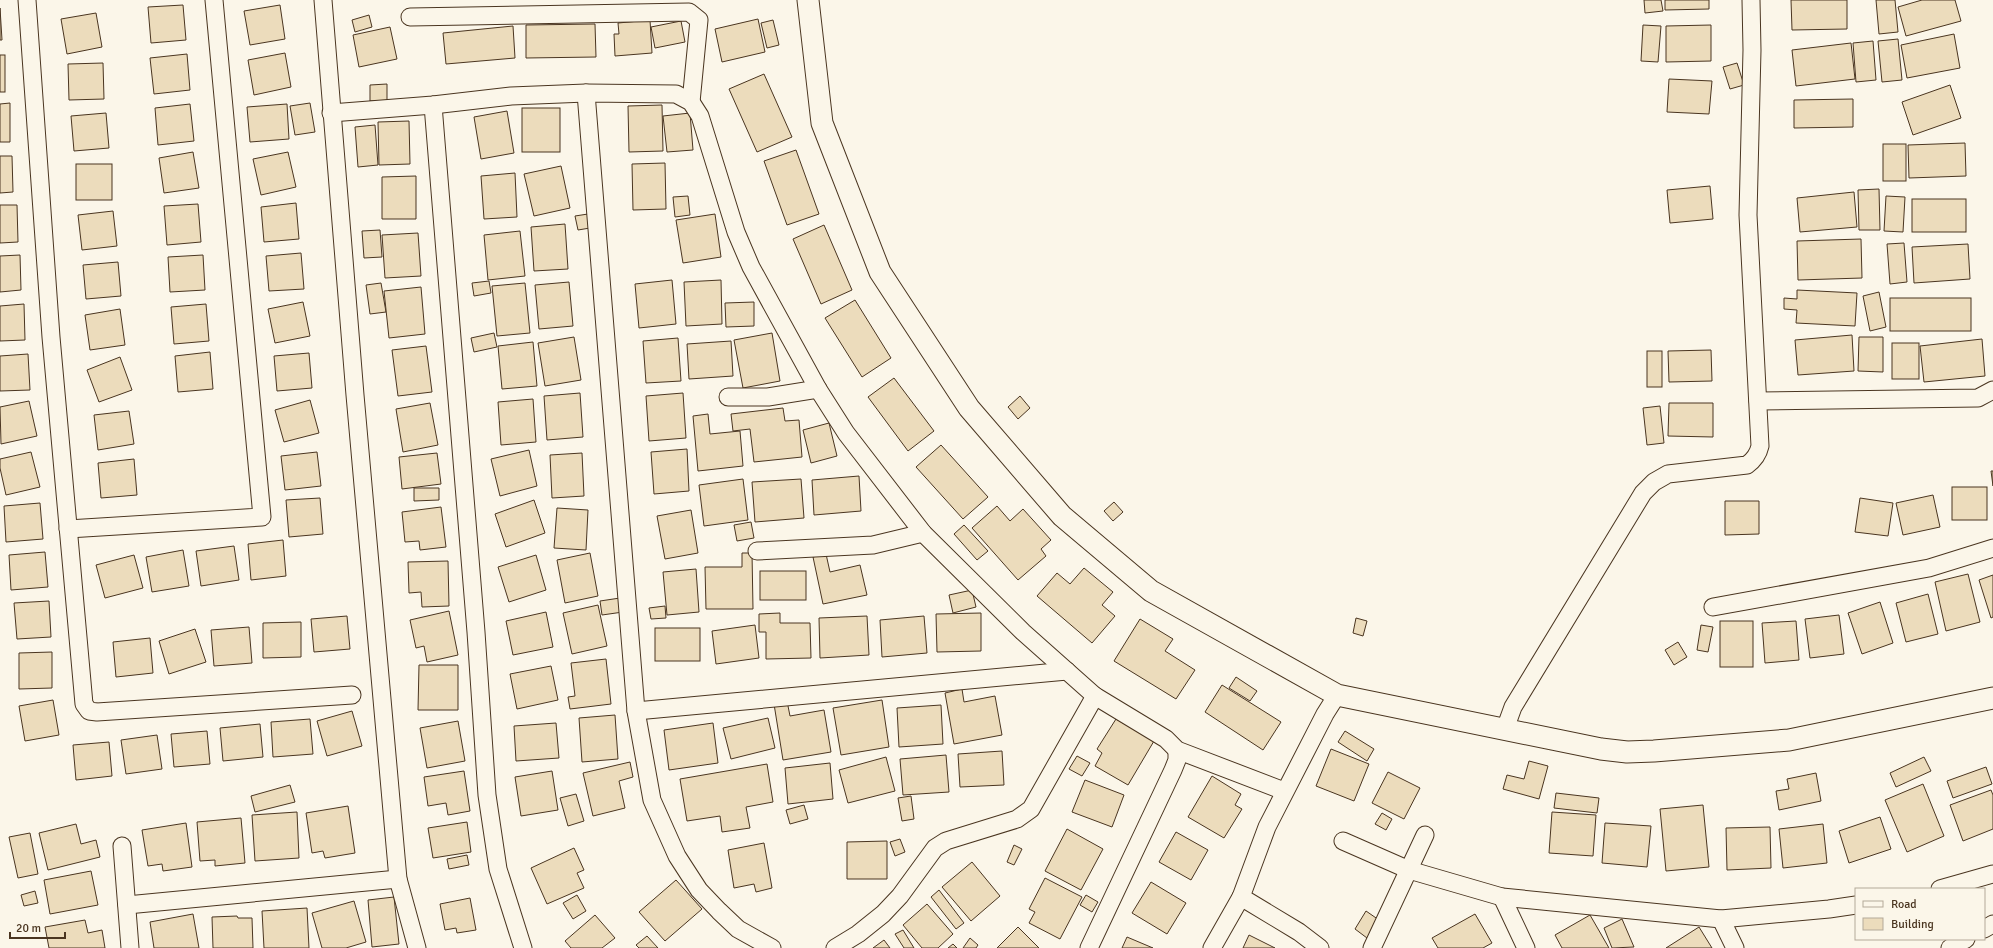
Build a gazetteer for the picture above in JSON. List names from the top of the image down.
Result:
{
  "legend": ["Road", "Building"],
  "scale_bar": "20 m"
}
